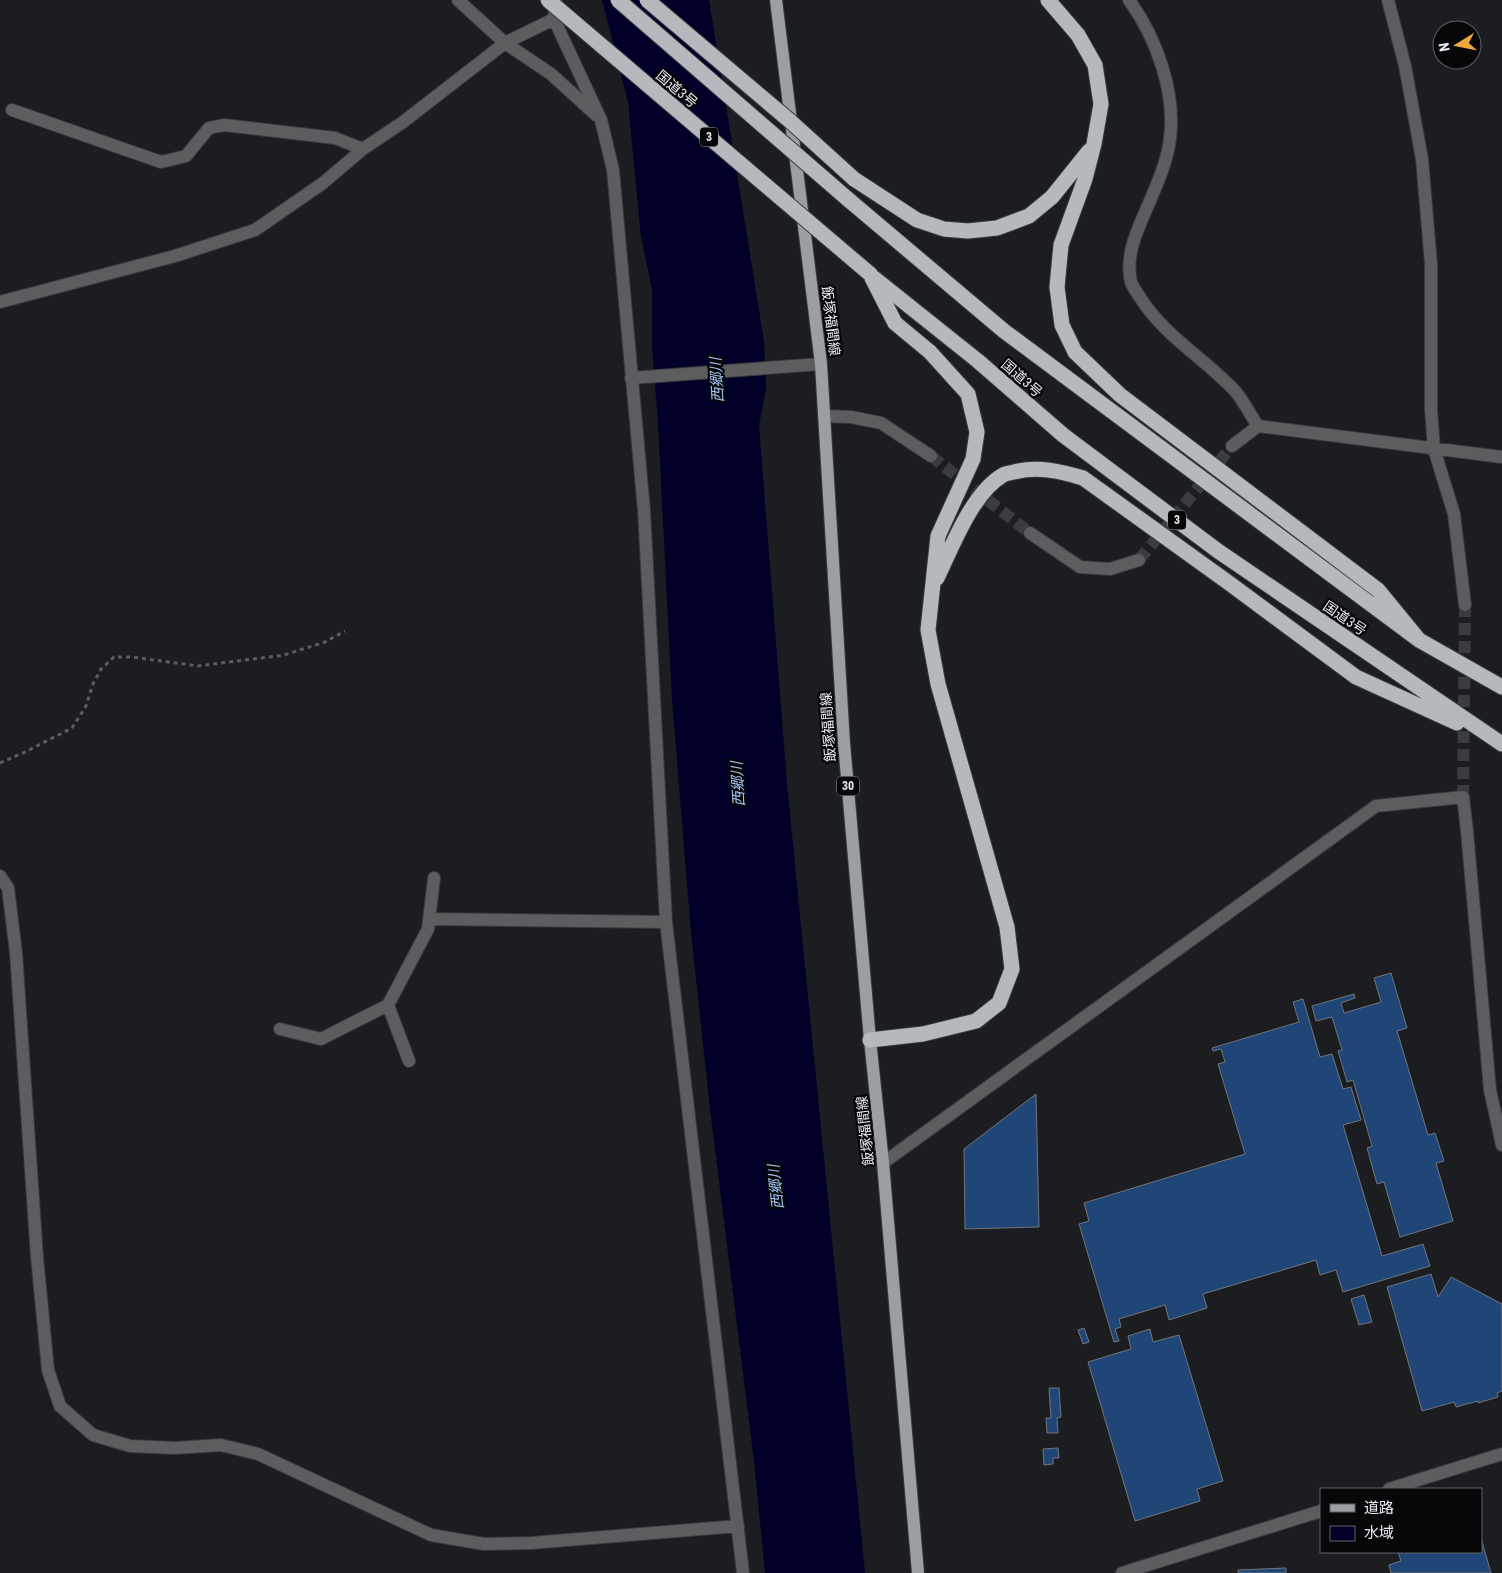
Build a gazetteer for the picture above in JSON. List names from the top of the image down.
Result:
{
  "streets": {
    "highway": ["国道3号", "3"],
    "main road": ["飯塚福間線", "30"]
  },
  "water": ["西郷川"],
  "legend": ["道路", "水域"],
  "north": "left"
}
